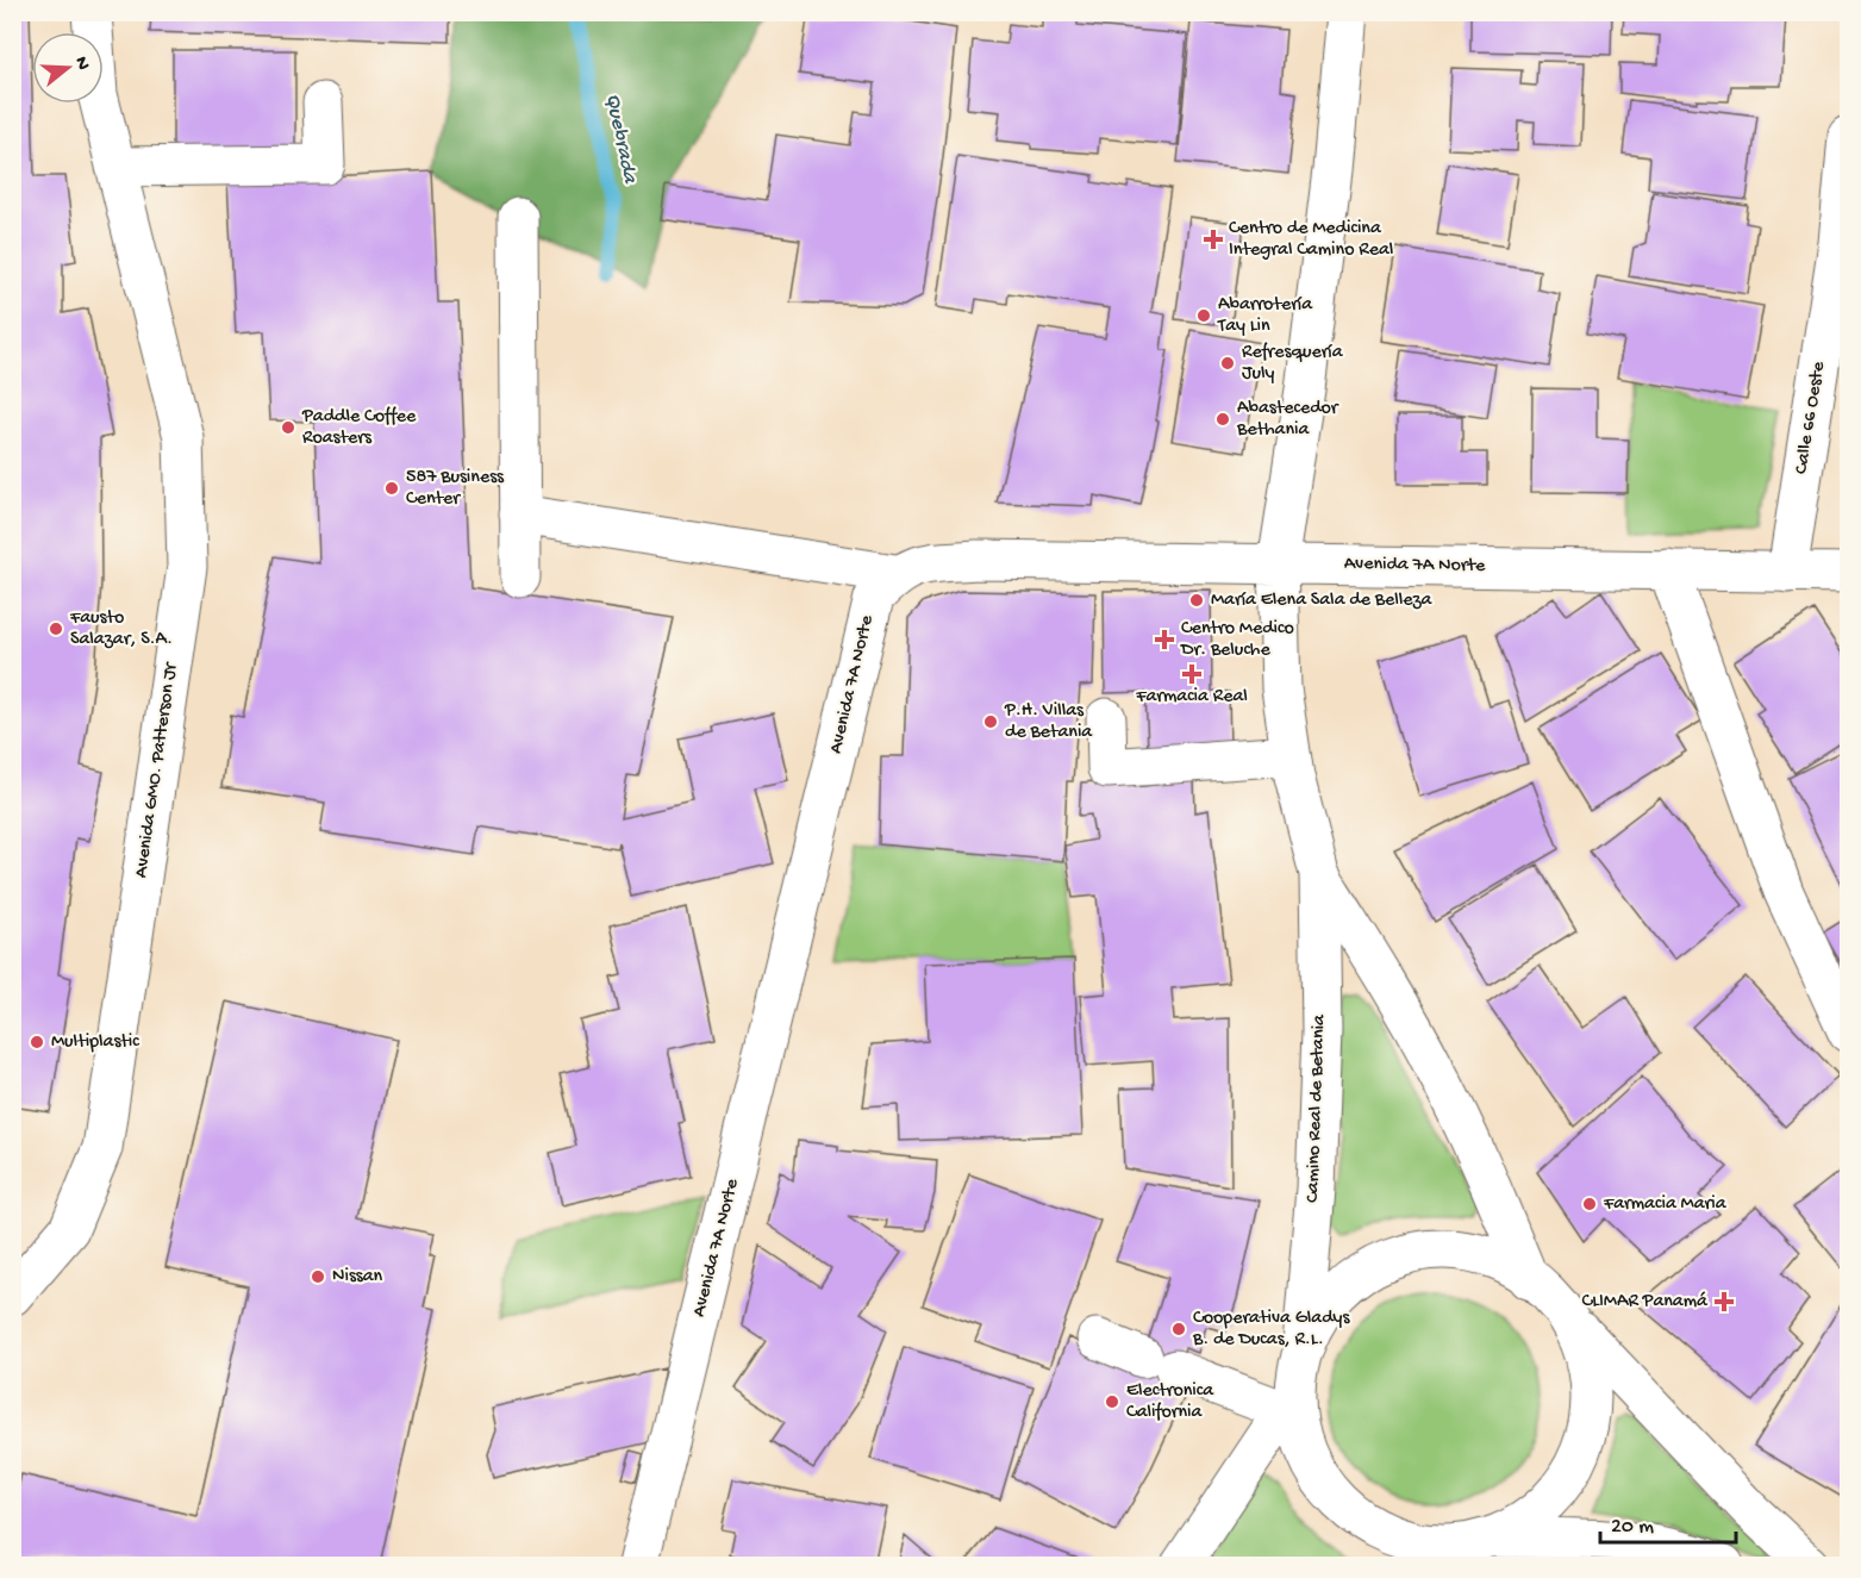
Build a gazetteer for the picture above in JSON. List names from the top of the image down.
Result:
{
  "streets": {
    "street": [
      "Calle 66 Oeste",
      "Avenida 7A Norte",
      "Avenida GMO. Patterson Jr",
      "Camino Real de Betania"
    ]
  },
  "crossings": [
    ["Calle 66 Oeste", "Avenida 7A Norte"],
    ["Avenida 7A Norte", "Camino Real de Betania"]
  ],
  "water": ["Quebrada"],
  "places": {
    "health": [
      "Centro de Medicina Integral Camino Real",
      "Centro Medico Dr. Beluche",
      "Farmacia Real",
      "CLIMAR Panamá"
    ],
    "other": [
      "Abarrotería Tay Lin",
      "Refresquería July",
      "Abastecedor Bethania",
      "Paddle Coffee Roasters",
      "587 Business Center",
      "María Elena Sala de Belleza",
      "Fausto Salazar, S.A.",
      "P.H. Villas de Betania",
      "Multiplastic",
      "Farmacia Maria",
      "Nissan",
      "Cooperativa Gladys B. de Ducas, R.L.",
      "Electronica California"
    ]
  },
  "scale_bar": "20 m",
  "north": "right"
}
